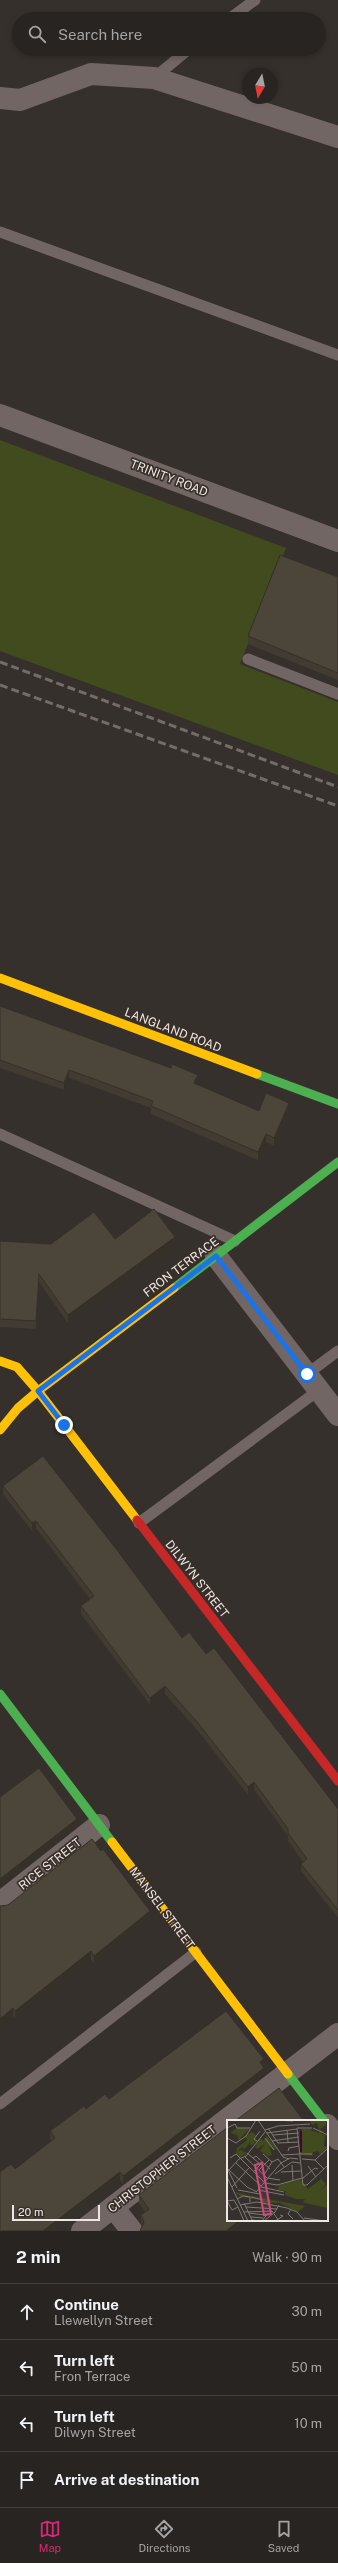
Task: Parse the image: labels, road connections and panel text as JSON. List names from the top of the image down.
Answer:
{
  "streets": {
    "street": [
      "TRINITY ROAD",
      "LANGLAND ROAD",
      "FRON TERRACE",
      "DILWYN STREET",
      "RICE STREET",
      "MANSEL STREET",
      "CHRISTOPHER STREET"
    ]
  },
  "crossings": [
    ["FRON TERRACE", "DILWYN STREET"],
    ["RICE STREET", "MANSEL STREET"],
    ["MANSEL STREET", "CHRISTOPHER STREET"]
  ],
  "scale_bar": "20 m",
  "north": "bottom",
  "page": {
    "search": "Search here",
    "scale": "20 m",
    "heading": ["2 min", "Walk · 90 m"],
    "list": [
      ["Continue", "Llewellyn Street", "30 m"],
      ["Turn left", "Fron Terrace", "50 m"],
      ["Turn left", "Dilwyn Street", "10 m"],
      "Arrive at destination"
    ],
    "nav": ["Map", "Directions", "Saved"]
  }
}
